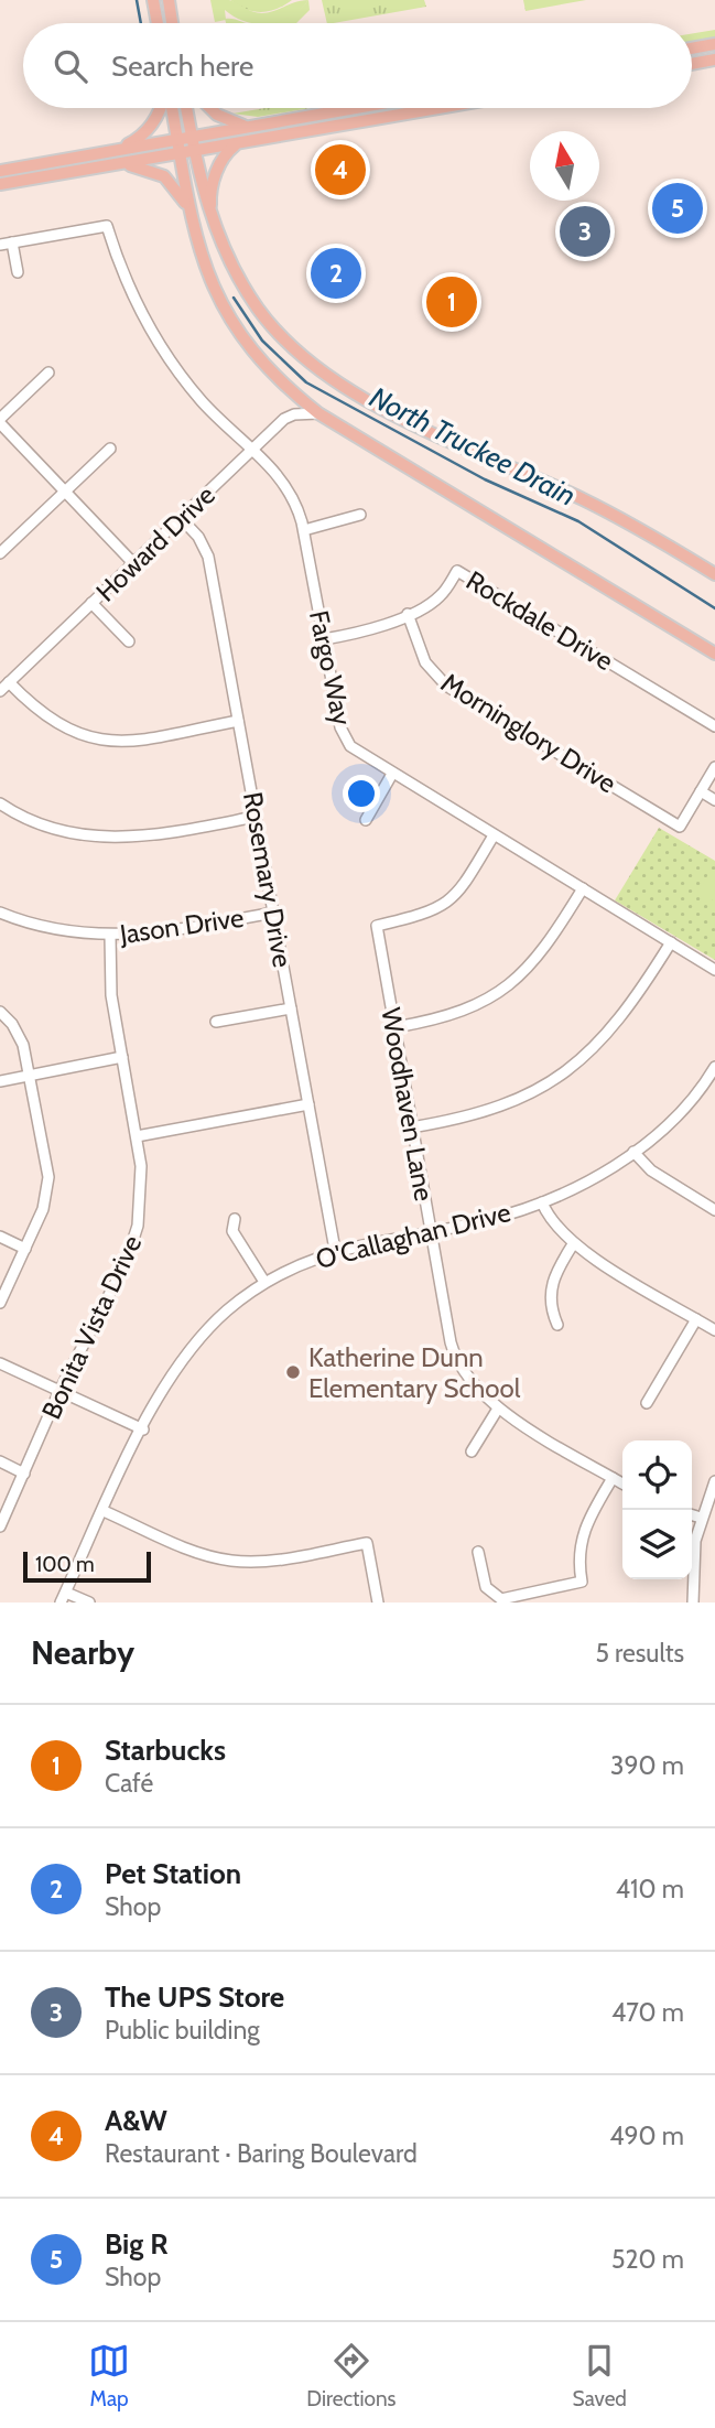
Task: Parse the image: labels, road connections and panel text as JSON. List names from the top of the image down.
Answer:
{
  "streets": {
    "street": [
      "Howard Drive",
      "Rockdale Drive",
      "Fargo Way",
      "Morninglory Drive",
      "Rosemary Drive",
      "Jason Drive",
      "Woodhaven Lane",
      "O'Callaghan Drive",
      "Bonita Vista Drive"
    ]
  },
  "crossings": [
    ["Howard Drive", "Fargo Way"],
    ["Howard Drive", "Rosemary Drive"],
    ["Rockdale Drive", "Fargo Way"],
    ["Rockdale Drive", "Morninglory Drive"],
    ["Fargo Way", "Woodhaven Lane"],
    ["Rosemary Drive", "Jason Drive"],
    ["Rosemary Drive", "O'Callaghan Drive"],
    ["Jason Drive", "Bonita Vista Drive"],
    ["Woodhaven Lane", "O'Callaghan Drive"]
  ],
  "water": ["North Truckee Drain"],
  "places": ["Katherine Dunn Elementary School"],
  "scale_bar": "100 m",
  "north": "top",
  "page": {
    "search": "Search here",
    "pins": [
      "4",
      "5",
      "3",
      "2",
      "1"
    ],
    "scale": "100 m",
    "heading": ["Nearby", "5 results"],
    "list": [
      {
        "mark": "1",
        "name": "Starbucks",
        "note": "Café",
        "value": "390 m"
      },
      {
        "mark": "2",
        "name": "Pet Station",
        "note": "Shop",
        "value": "410 m"
      },
      {
        "mark": "3",
        "name": "The UPS Store",
        "note": "Public building",
        "value": "470 m"
      },
      {
        "mark": "4",
        "name": "A&W",
        "note": "Restaurant · Baring Boulevard",
        "value": "490 m"
      },
      {
        "mark": "5",
        "name": "Big R",
        "note": "Shop",
        "value": "520 m"
      }
    ],
    "nav": ["Map", "Directions", "Saved"]
  }
}
